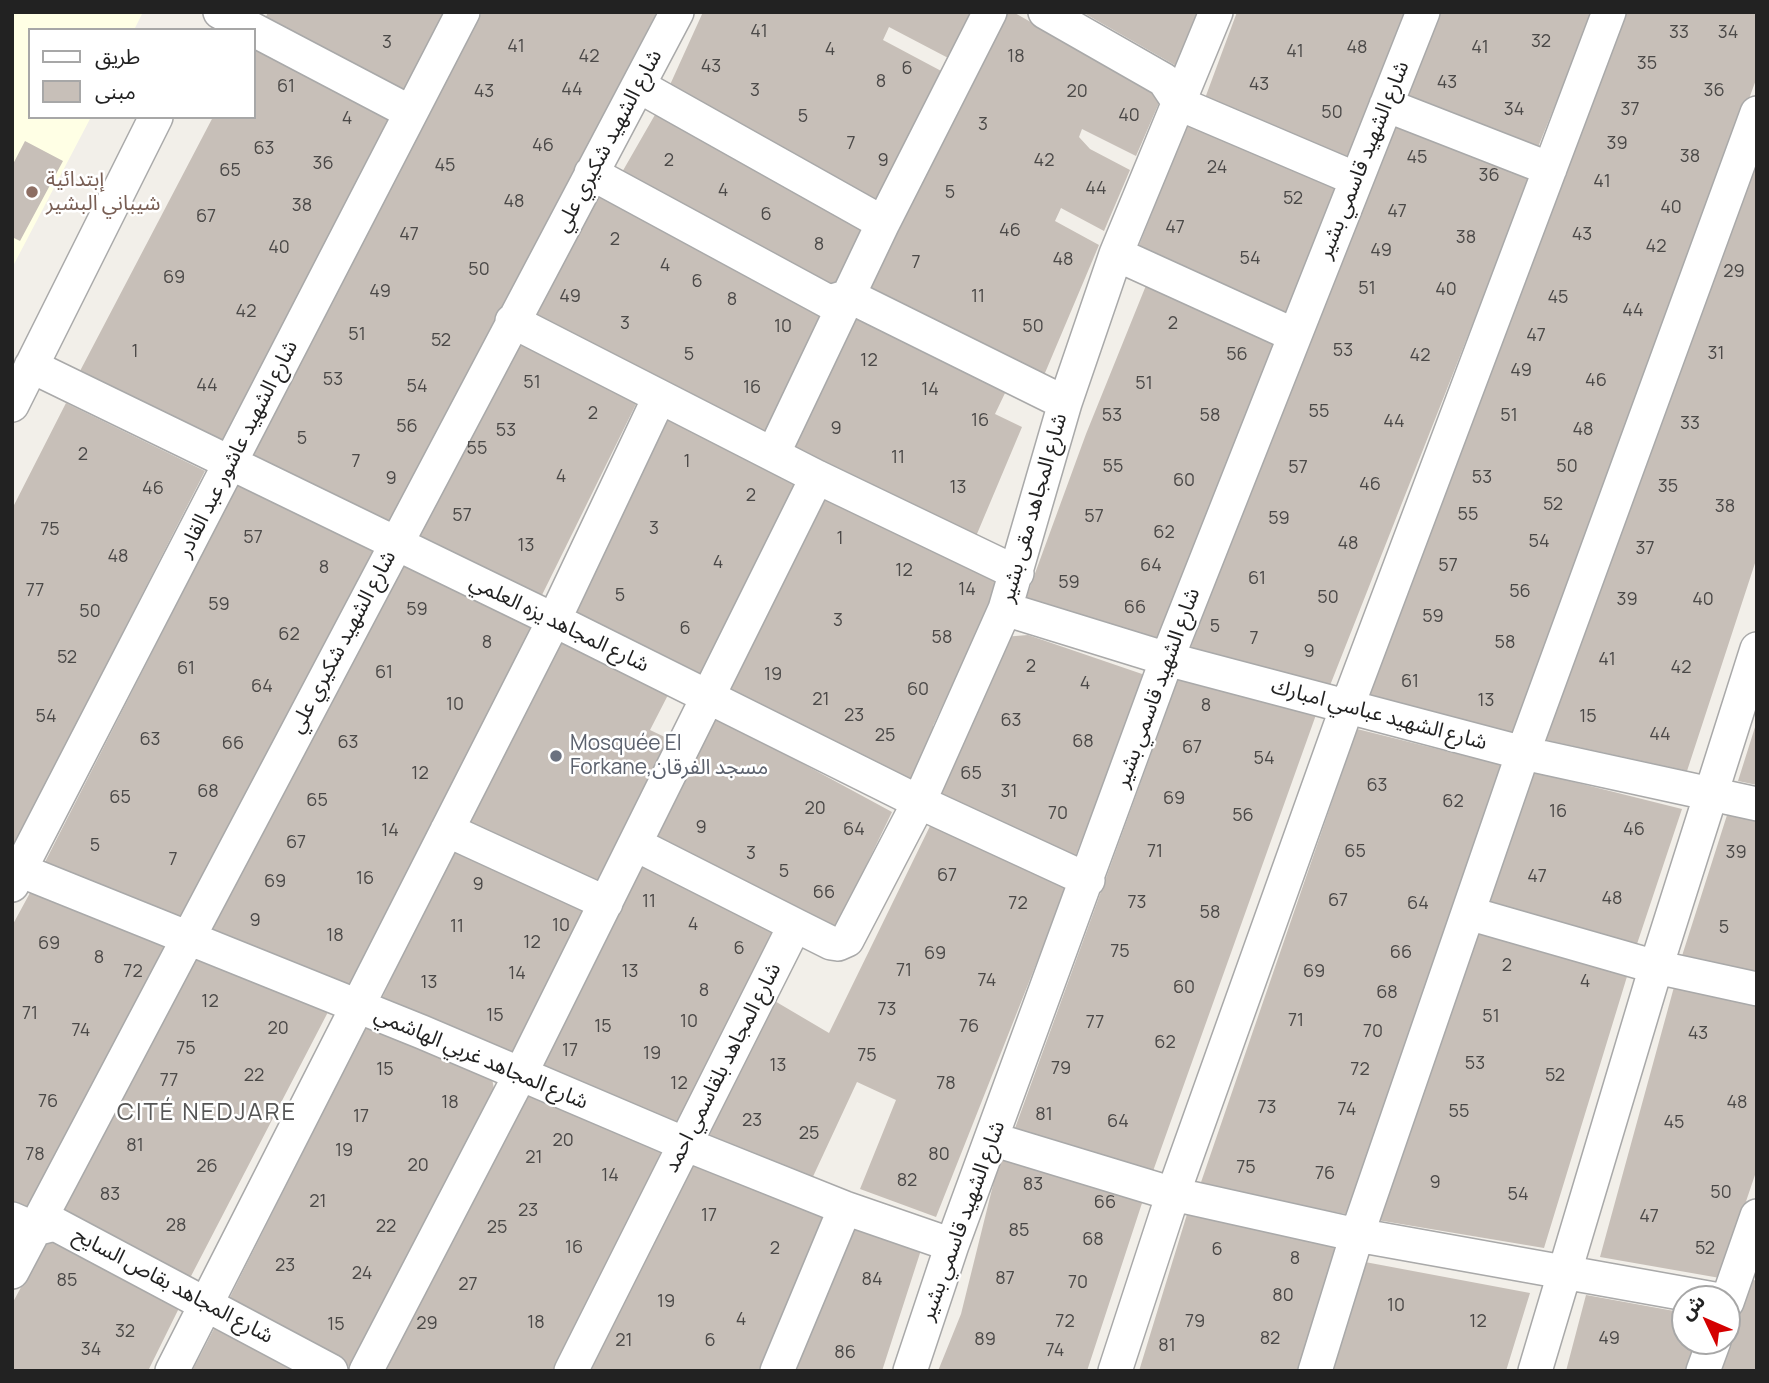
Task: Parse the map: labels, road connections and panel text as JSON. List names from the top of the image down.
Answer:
{
  "streets": {
    "street": [
      "شارع الشهيد شكيري علي",
      "شارع الشهيد قاسمي بشير",
      "شارع الشهيد عاشور عبد القادر",
      "شارع المجاهد مقى بشير",
      "شارع المجاهد يزه العلمي",
      "شارع الشهيد عباسي امبارك",
      "شارع المجاهد غربي الهاشمي",
      "شارع المجاهد بلقاسمي احمد",
      "شارع المجاهد بقاص السايح"
    ]
  },
  "crossings": [
    ["شارع الشهيد شكيري علي", "شارع المجاهد يزه العلمي"],
    ["شارع الشهيد شكيري علي", "شارع المجاهد غربي الهاشمي"],
    ["شارع الشهيد شكيري علي", "شارع المجاهد بقاص السايح"],
    ["شارع الشهيد قاسمي بشير", "شارع المجاهد يزه العلمي"],
    ["شارع الشهيد قاسمي بشير", "شارع الشهيد عباسي امبارك"],
    ["شارع الشهيد قاسمي بشير", "شارع المجاهد غربي الهاشمي"],
    ["شارع الشهيد عاشور عبد القادر", "شارع المجاهد يزه العلمي"],
    ["شارع الشهيد عاشور عبد القادر", "شارع المجاهد غربي الهاشمي"],
    ["شارع المجاهد مقى بشير", "شارع المجاهد يزه العلمي"],
    ["شارع المجاهد مقى بشير", "شارع الشهيد عباسي امبارك"],
    ["شارع المجاهد مقى بشير", "شارع المجاهد بلقاسمي احمد"],
    ["شارع المجاهد غربي الهاشمي", "شارع المجاهد بلقاسمي احمد"]
  ],
  "districts": ["CITÉ NEDJARE"],
  "places": ["إبتدائية شيباني البشير", "Mosquée El Forkane,مسجد الفرقان"],
  "house_numbers": [
    "41",
    "33",
    "34",
    "32",
    "3",
    "41",
    "48",
    "41",
    "4",
    "41",
    "42",
    "18",
    "35",
    "43",
    "6",
    "8",
    "43",
    "43",
    "61",
    "44",
    "3",
    "36",
    "43",
    "20",
    "34",
    "37",
    "50",
    "40",
    "5",
    "4",
    "3",
    "7",
    "39",
    "46",
    "63",
    "38",
    "45",
    "2",
    "9",
    "42",
    "36",
    "45",
    "24",
    "65",
    "36",
    "41",
    "44",
    "4",
    "5",
    "52",
    "48",
    "38",
    "40",
    "47",
    "6",
    "67",
    "47",
    "46",
    "47",
    "43",
    "38",
    "2",
    "8",
    "42",
    "40",
    "49",
    "54",
    "48",
    "7",
    "4",
    "50",
    "29",
    "69",
    "6",
    "51",
    "40",
    "49",
    "49",
    "11",
    "45",
    "8",
    "44",
    "42",
    "3",
    "2",
    "10",
    "50",
    "51",
    "47",
    "52",
    "53",
    "1",
    "31",
    "5",
    "56",
    "42",
    "12",
    "49",
    "53",
    "46",
    "51",
    "51",
    "44",
    "54",
    "16",
    "14",
    "55",
    "2",
    "53",
    "58",
    "51",
    "16",
    "44",
    "33",
    "56",
    "9",
    "48",
    "53",
    "5",
    "55",
    "2",
    "11",
    "7",
    "1",
    "55",
    "50",
    "57",
    "4",
    "53",
    "9",
    "60",
    "46",
    "35",
    "13",
    "46",
    "2",
    "52",
    "38",
    "55",
    "57",
    "57",
    "59",
    "3",
    "75",
    "62",
    "57",
    "1",
    "54",
    "48",
    "13",
    "37",
    "48",
    "4",
    "64",
    "57",
    "8",
    "12",
    "61",
    "59",
    "14",
    "77",
    "56",
    "5",
    "50",
    "39",
    "40",
    "59",
    "66",
    "59",
    "50",
    "59",
    "3",
    "5",
    "6",
    "62",
    "58",
    "7",
    "8",
    "58",
    "9",
    "52",
    "41",
    "2",
    "42",
    "61",
    "61",
    "19",
    "61",
    "4",
    "64",
    "60",
    "21",
    "13",
    "10",
    "8",
    "23",
    "54",
    "15",
    "63",
    "44",
    "25",
    "63",
    "68",
    "63",
    "66",
    "67",
    "54",
    "12",
    "65",
    "63",
    "68",
    "31",
    "65",
    "69",
    "65",
    "62",
    "20",
    "16",
    "70",
    "56",
    "9",
    "64",
    "46",
    "14",
    "67",
    "5",
    "71",
    "65",
    "39",
    "3",
    "7",
    "5",
    "67",
    "47",
    "16",
    "69",
    "9",
    "66",
    "48",
    "67",
    "11",
    "73",
    "72",
    "64",
    "58",
    "9",
    "4",
    "10",
    "11",
    "5",
    "18",
    "12",
    "69",
    "6",
    "75",
    "66",
    "69",
    "8",
    "2",
    "71",
    "72",
    "13",
    "69",
    "14",
    "74",
    "4",
    "13",
    "60",
    "8",
    "68",
    "12",
    "73",
    "71",
    "15",
    "51",
    "71",
    "10",
    "77",
    "15",
    "76",
    "20",
    "74",
    "70",
    "43",
    "62",
    "75",
    "17",
    "19",
    "75",
    "53",
    "13",
    "79",
    "15",
    "72",
    "22",
    "52",
    "77",
    "12",
    "78",
    "76",
    "18",
    "48",
    "73",
    "74",
    "55",
    "81",
    "17",
    "23",
    "64",
    "45",
    "25",
    "20",
    "81",
    "19",
    "78",
    "80",
    "21",
    "20",
    "26",
    "75",
    "76",
    "14",
    "82",
    "9",
    "83",
    "50",
    "83",
    "54",
    "21",
    "66",
    "23",
    "17",
    "47",
    "28",
    "22",
    "25",
    "85",
    "68",
    "16",
    "2",
    "52",
    "6",
    "8",
    "23",
    "24",
    "87",
    "84",
    "85",
    "70",
    "27",
    "80",
    "19",
    "10",
    "4",
    "72",
    "79",
    "12",
    "18",
    "29",
    "15",
    "32",
    "82",
    "49",
    "89",
    "21",
    "6",
    "81",
    "34",
    "74",
    "86"
  ],
  "legend": ["طريق", "مبنى"],
  "north": "top left"
}
